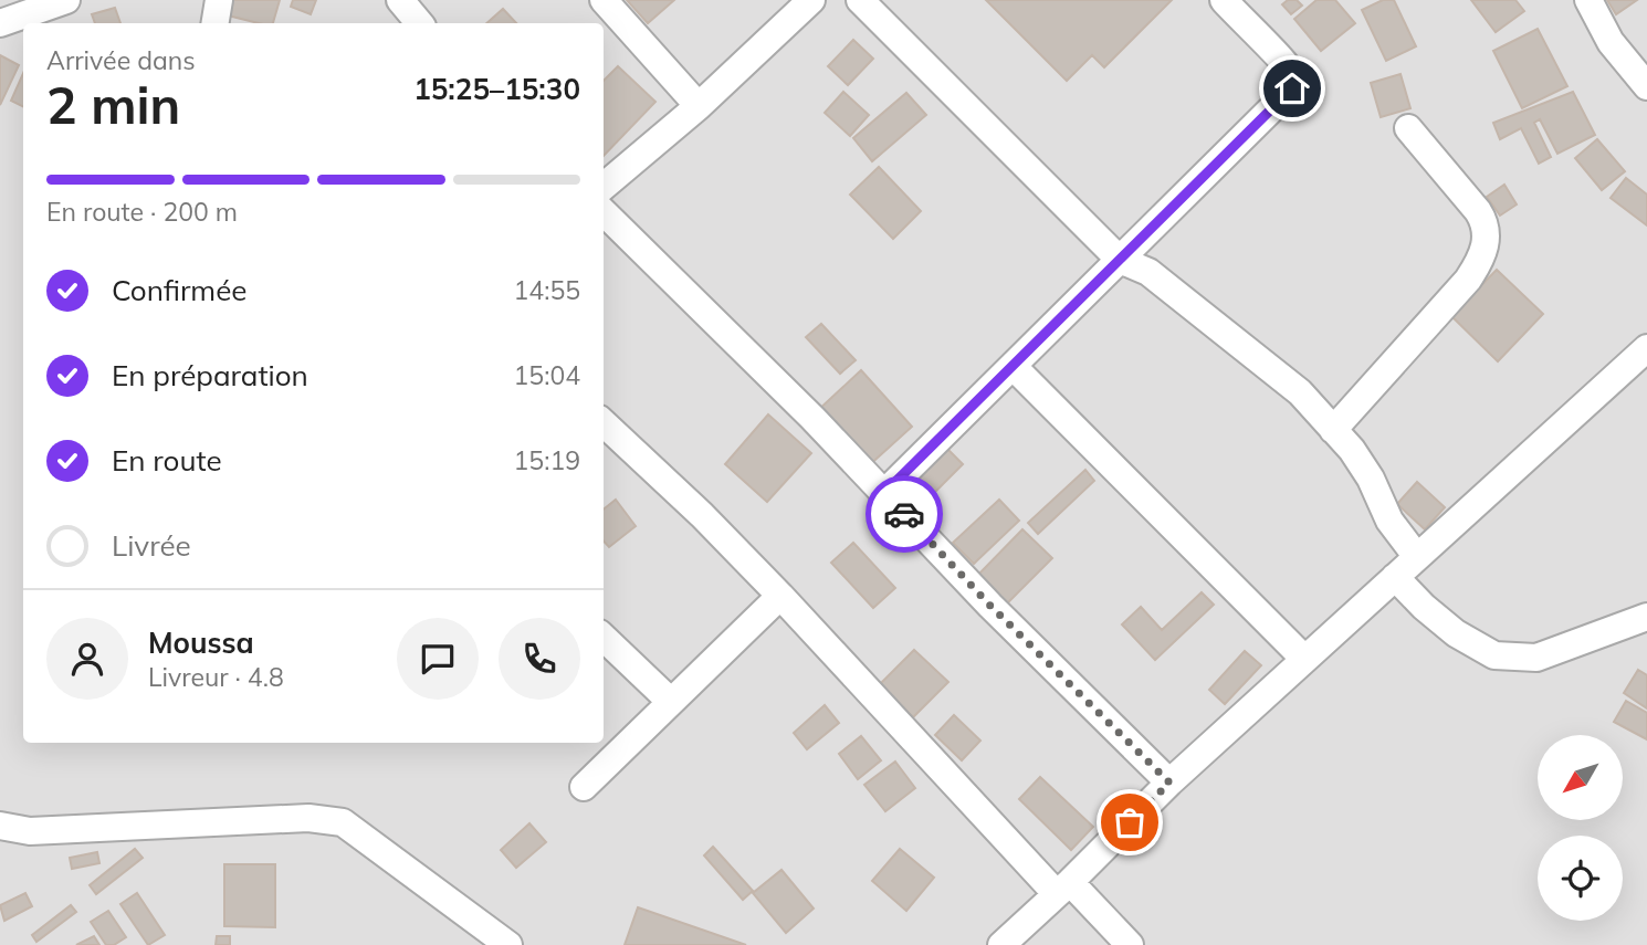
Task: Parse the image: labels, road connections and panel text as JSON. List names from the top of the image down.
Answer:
{
  "north": "bottom left",
  "page": {
    "heading": ["2 min", "Arrivée dans", "15:25–15:30"],
    "panel": ["Moussa", "Livreur · 4.8"],
    "bar": "En route · 200 m",
    "list": [
      ["Confirmée", "14:55"],
      ["En préparation", "15:04"],
      ["En route", "15:19"],
      "Livrée"
    ]
  }
}
